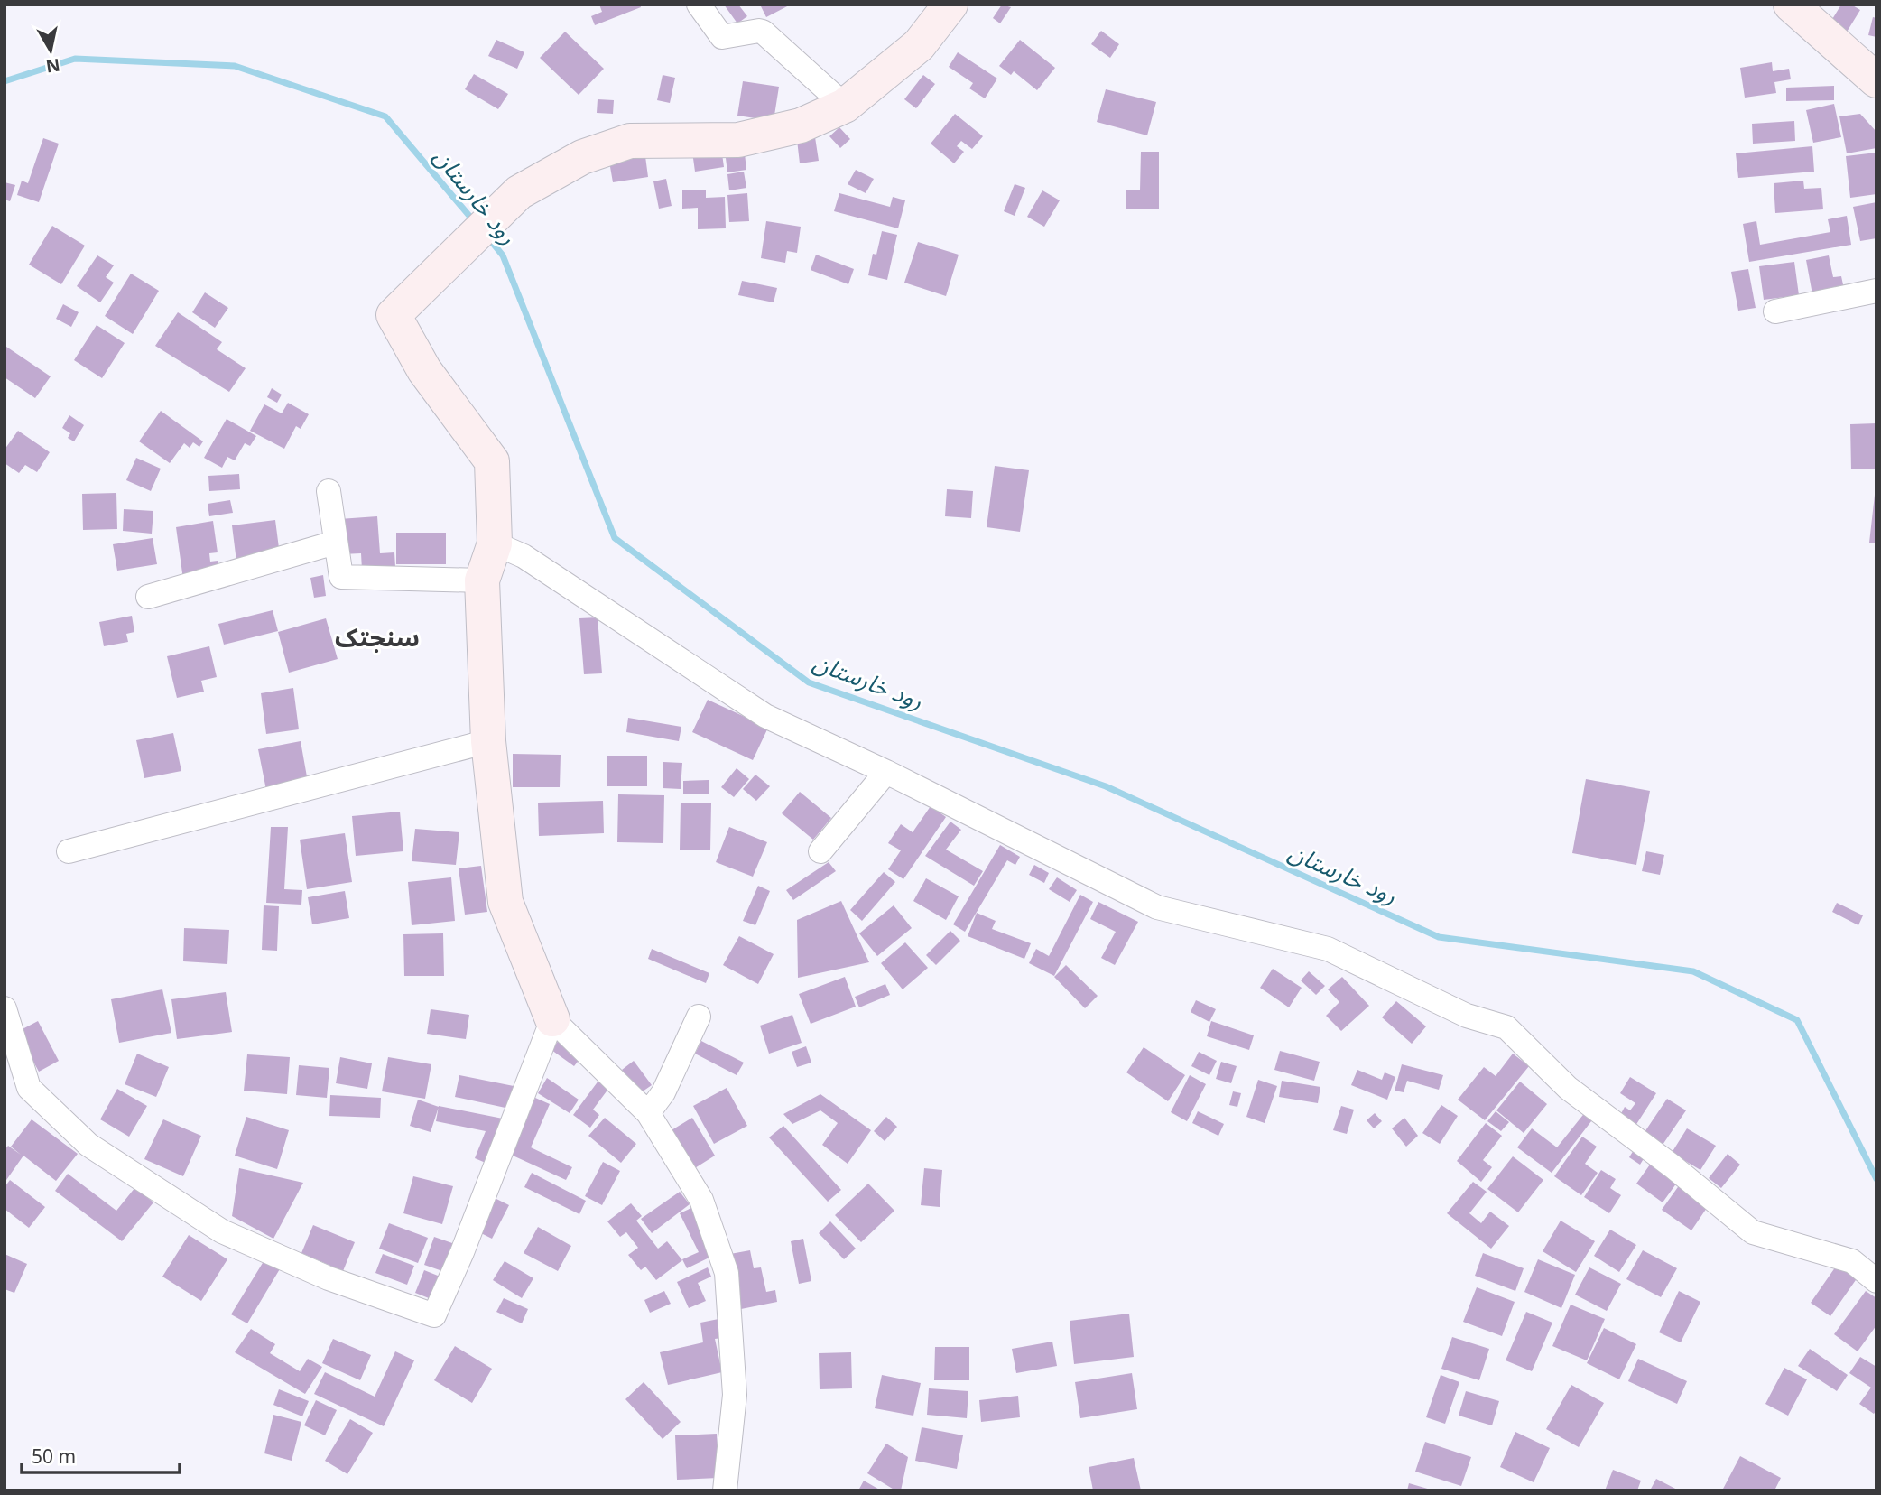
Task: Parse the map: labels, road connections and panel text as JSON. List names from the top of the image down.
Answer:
{
  "districts": ["سنجتک"],
  "water": ["رود خارستان"],
  "scale_bar": "50 m",
  "north": "bottom"
}
